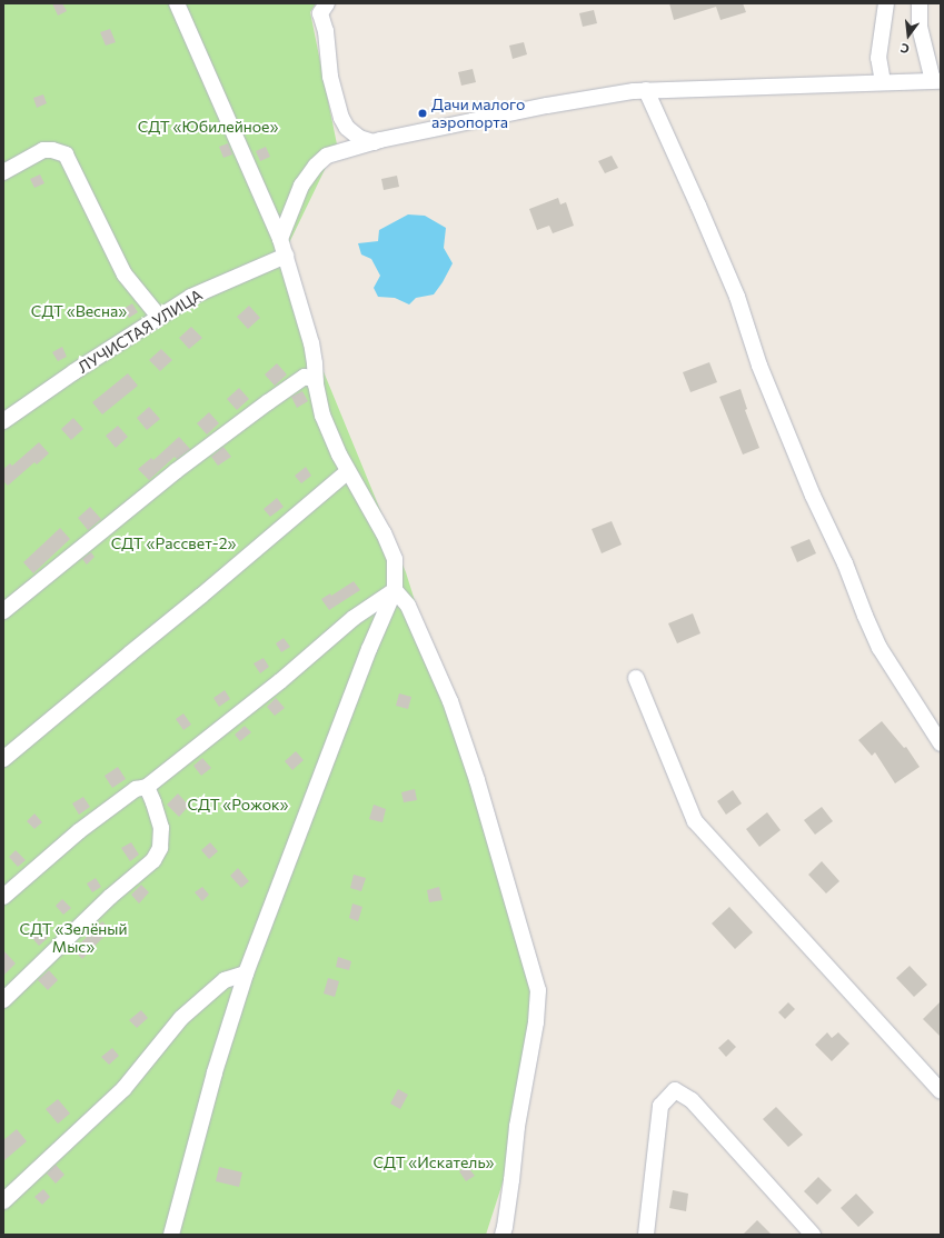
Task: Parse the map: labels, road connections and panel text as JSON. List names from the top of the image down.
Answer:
{
  "streets": {
    "street": ["ЛУЧИСТАЯ УЛИЦА"]
  },
  "parks": [
    "СДТ «Юбилейное»",
    "СДТ «Весна»",
    "СДТ «Рассвет-2»",
    "СДТ «Рожок»",
    "СДТ «Зелёный Мыс»",
    "СДТ «Искатель»"
  ],
  "places": ["Дачи малого аэропорта"],
  "north": "bottom"
}
